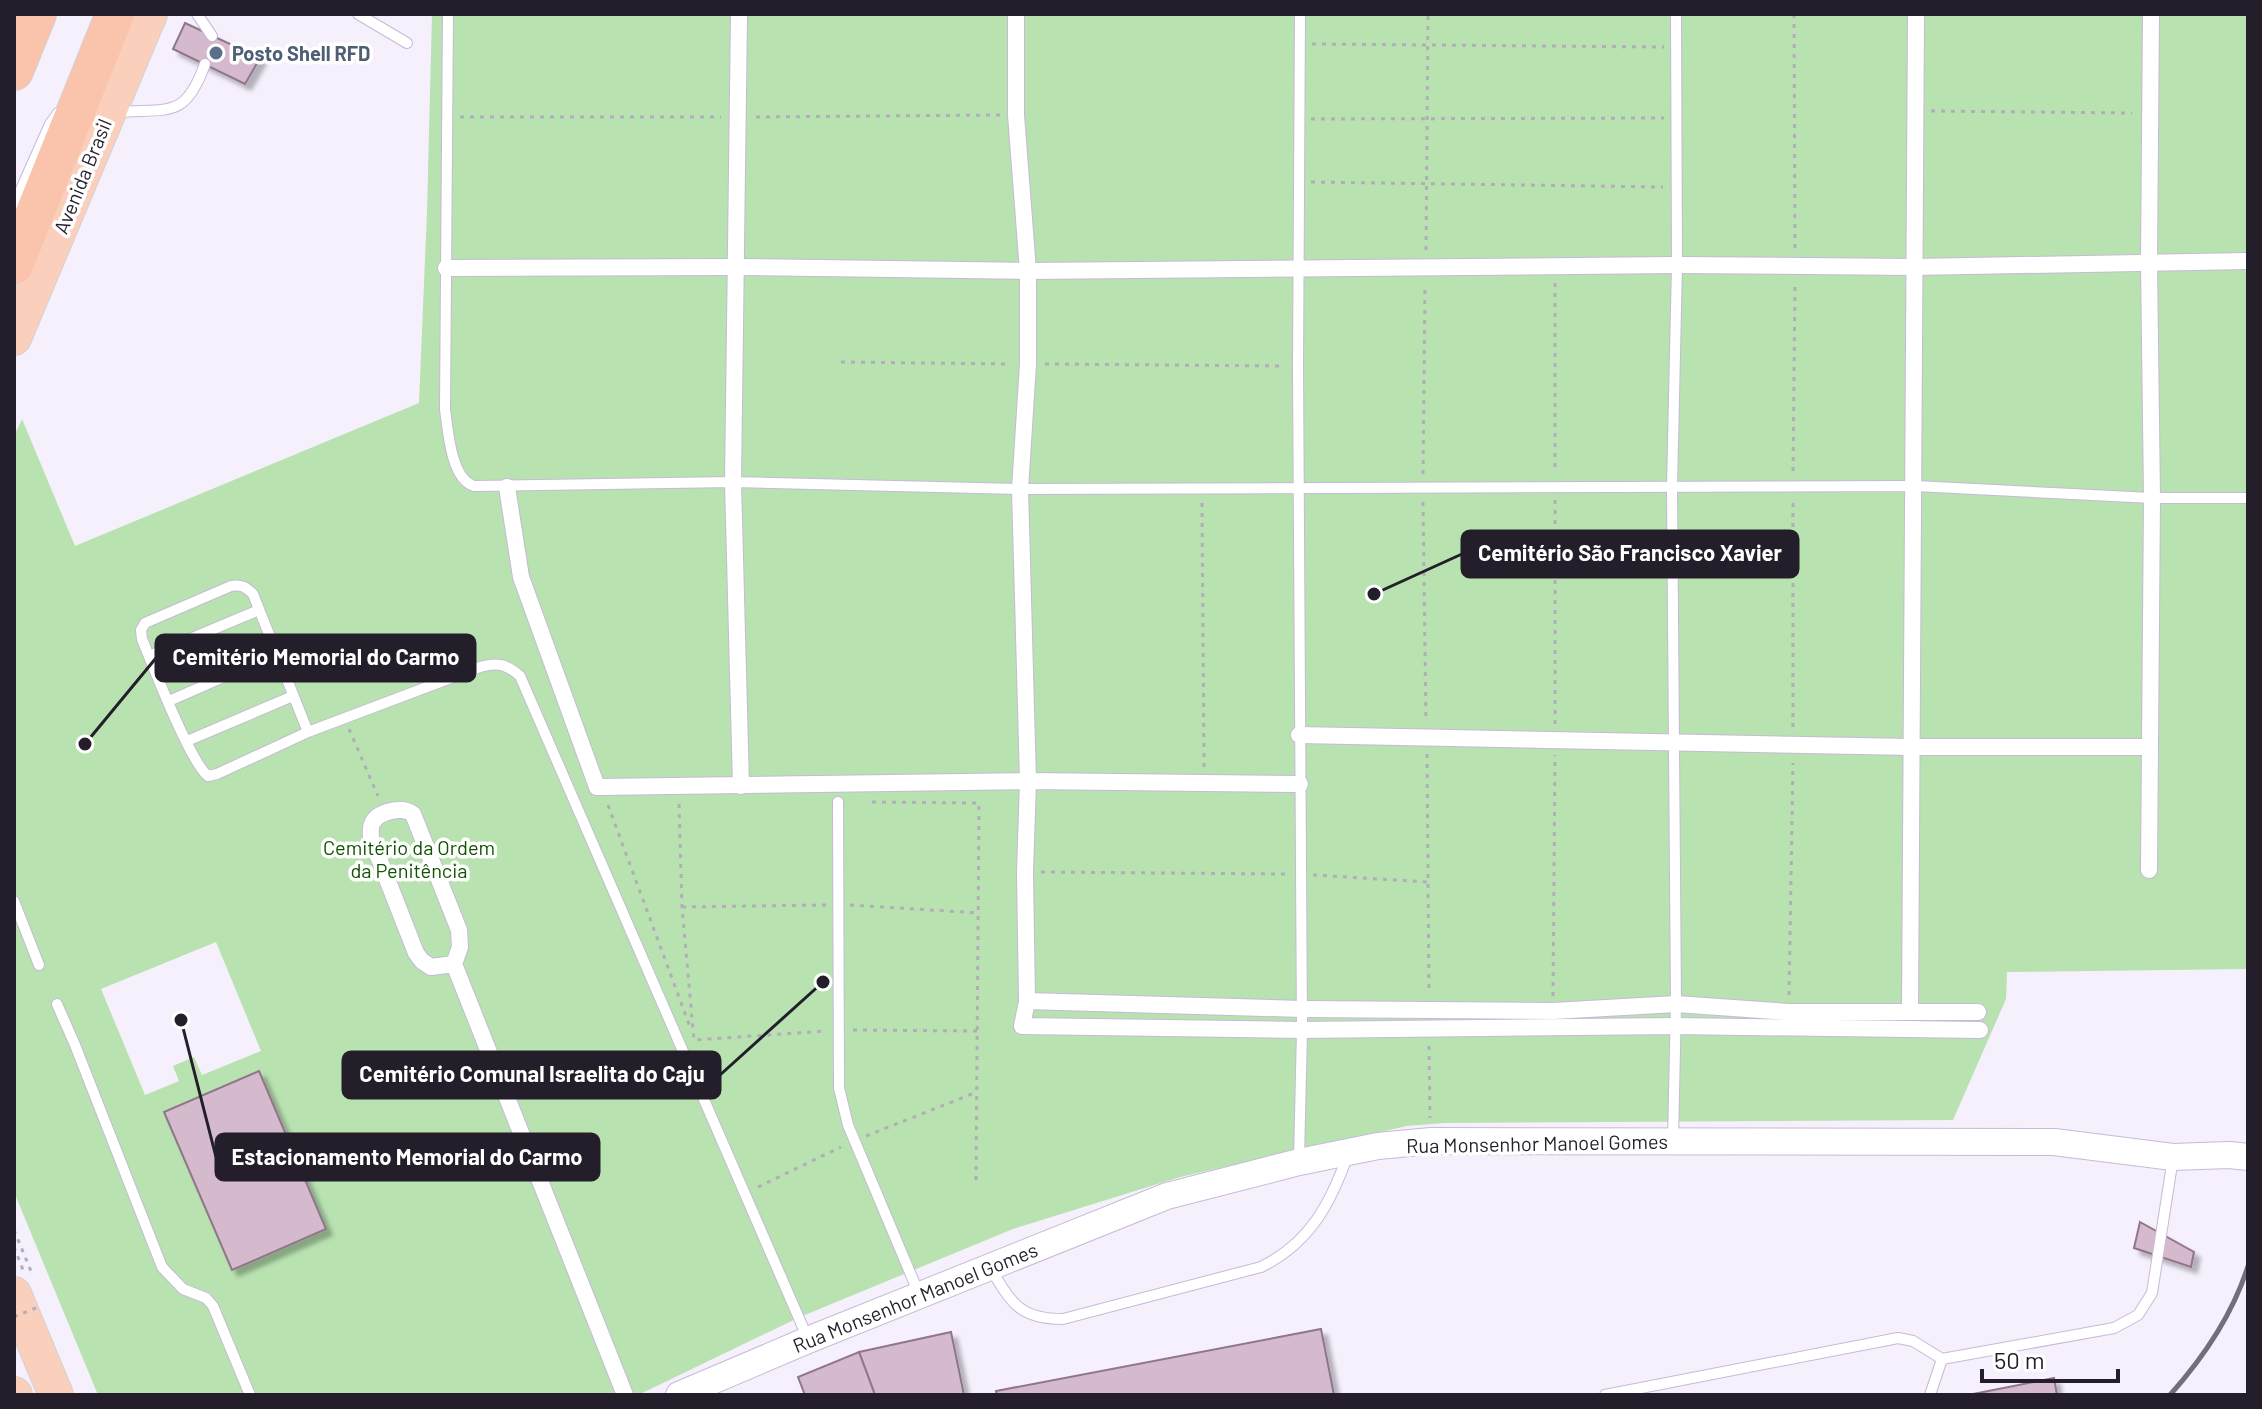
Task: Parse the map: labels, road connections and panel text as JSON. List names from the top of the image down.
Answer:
{
  "streets": {
    "highway": ["Avenida Brasil"],
    "street": ["Rua Monsenhor Manoel Gomes"]
  },
  "parks": ["Cemitério da Ordem da Penitência"],
  "places": [
    "Posto Shell RFD",
    "Cemitério São Francisco Xavier",
    "Cemitério Memorial do Carmo",
    "Cemitério Comunal Israelita do Caju",
    "Estacionamento Memorial do Carmo"
  ],
  "scale_bar": "50 m"
}
